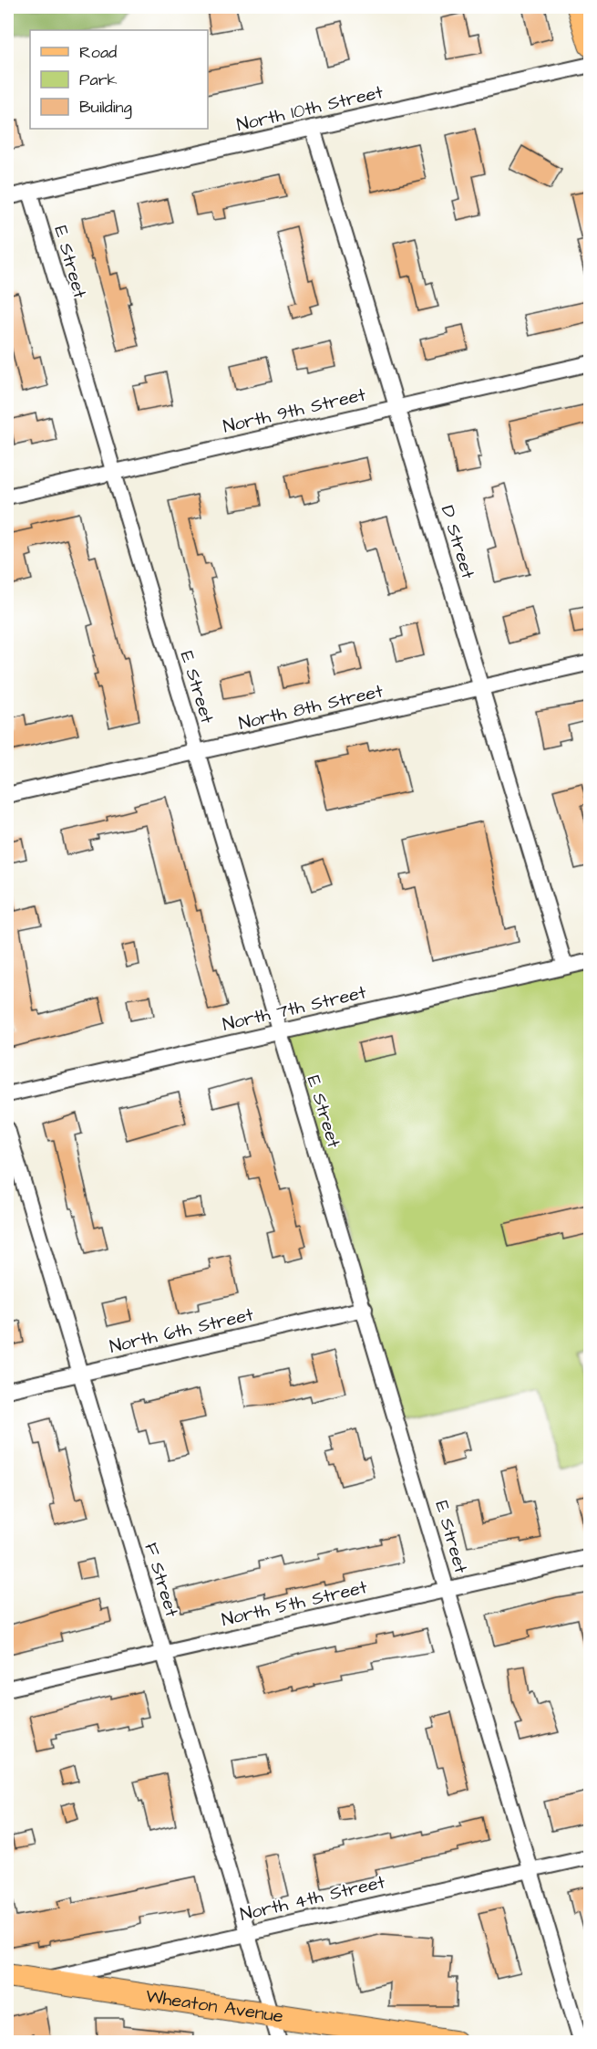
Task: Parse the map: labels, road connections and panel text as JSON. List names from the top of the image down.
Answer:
{
  "streets": {
    "main road": ["Wheaton Avenue"],
    "street": [
      "North 10th Street",
      "E Street",
      "North 9th Street",
      "D Street",
      "North 8th Street",
      "North 7th Street",
      "North 6th Street",
      "F Street",
      "North 5th Street",
      "North 4th Street"
    ]
  },
  "crossings": [
    ["North 10th Street", "E Street"],
    ["North 10th Street", "D Street"],
    ["E Street", "North 9th Street"],
    ["E Street", "North 8th Street"],
    ["E Street", "North 7th Street"],
    ["E Street", "North 6th Street"],
    ["E Street", "North 5th Street"],
    ["E Street", "North 4th Street"],
    ["North 9th Street", "D Street"],
    ["D Street", "North 8th Street"],
    ["D Street", "North 7th Street"],
    ["North 6th Street", "F Street"],
    ["F Street", "North 5th Street"],
    ["F Street", "North 4th Street"],
    ["F Street", "Wheaton Avenue"],
    ["North 4th Street", "Wheaton Avenue"]
  ],
  "legend": ["Road", "Park", "Building"]
}
